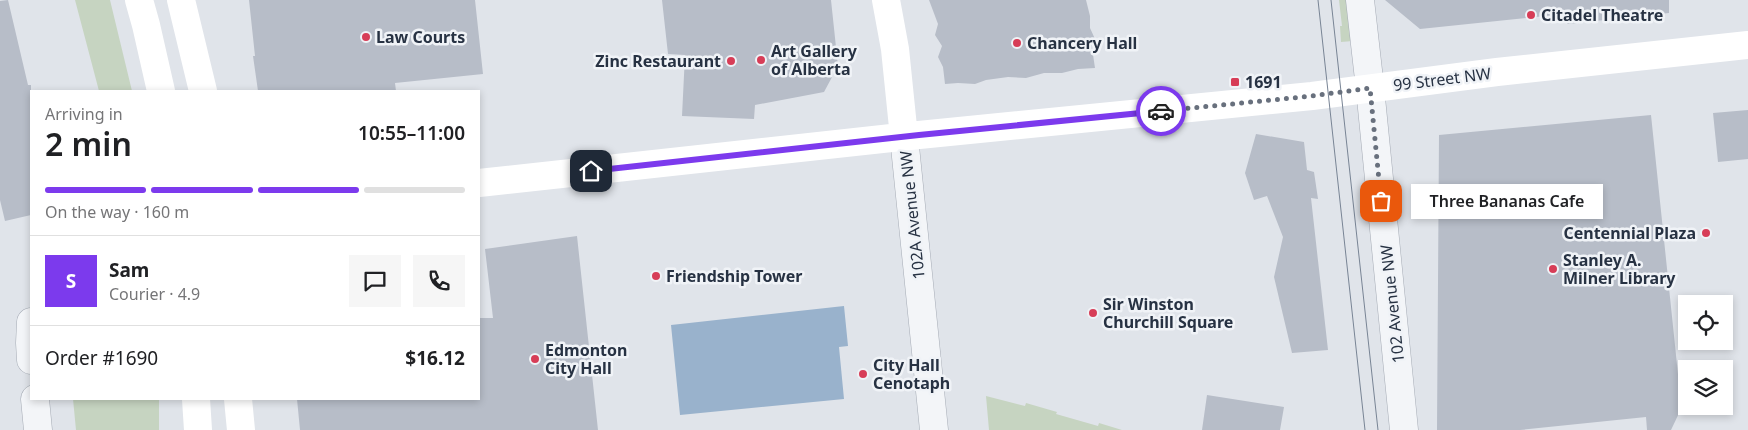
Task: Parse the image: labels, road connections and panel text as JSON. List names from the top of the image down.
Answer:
{
  "streets": {
    "street": ["99 Street NW", "102A Avenue NW", "102 Avenue NW"]
  },
  "crossings": [
    ["99 Street NW", "102A Avenue NW"],
    ["99 Street NW", "102 Avenue NW"]
  ],
  "places": {
    "other": [
      "Citadel Theatre",
      "Law Courts",
      "Chancery Hall",
      "Art Gallery of Alberta",
      "Zinc Restaurant",
      "Three Bananas Cafe",
      "Centennial Plaza",
      "Stanley A. Milner Library",
      "Friendship Tower",
      "Sir Winston Churchill Square",
      "Edmonton City Hall",
      "City Hall Cenotaph"
    ],
    "transit": ["1691"]
  },
  "page": {
    "heading": ["2 min", "Arriving in", "10:55–11:00"],
    "panel": [
      "Sam",
      "Courier · 4.9",
      "Order #1690",
      "$16.12"
    ],
    "bar": "On the way · 160 m",
    "bubble": "Three Bananas Cafe",
    "round": "S"
  }
}
